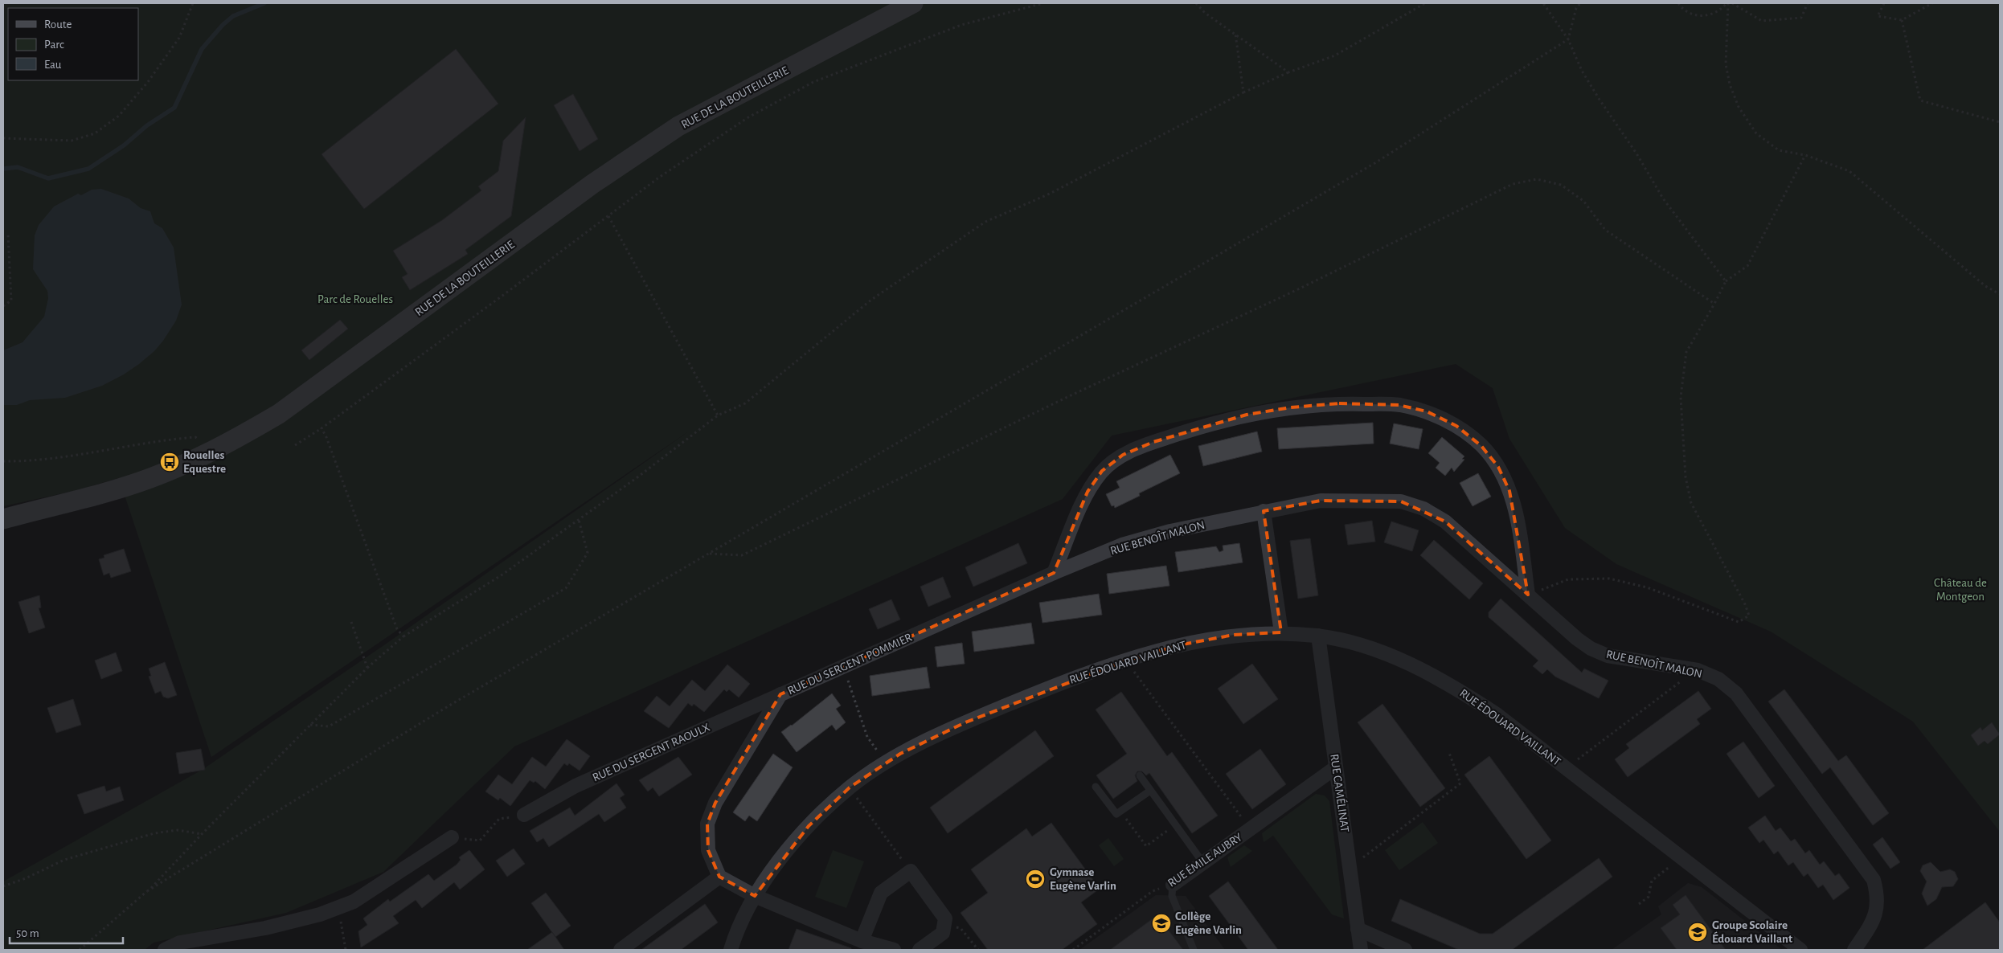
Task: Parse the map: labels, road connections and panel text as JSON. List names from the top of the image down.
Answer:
{
  "streets": {
    "street": [
      "RUE DE LA BOUTEILLERIE",
      "RUE BENOÎT MALON",
      "RUE ÉDOUARD VAILLANT",
      "RUE DU SERGENT POMMIER",
      "RUE DU SERGENT RAOULX",
      "RUE CAMÉLINAT",
      "RUE ÉMILE AUBRY"
    ]
  },
  "crossings": [
    ["RUE BENOÎT MALON", "RUE DU SERGENT POMMIER"],
    ["RUE ÉDOUARD VAILLANT", "RUE CAMÉLINAT"],
    ["RUE DU SERGENT POMMIER", "RUE DU SERGENT RAOULX"],
    ["RUE CAMÉLINAT", "RUE ÉMILE AUBRY"]
  ],
  "parks": ["Parc de Rouelles", "Château de Montgeon"],
  "places": {
    "bus stop": ["Rouelles Equestre"],
    "sports": ["Gymnase Eugène Varlin"],
    "school or university": ["Collège Eugène Varlin", "Groupe Scolaire Édouard Vaillant"]
  },
  "legend": ["Route", "Parc", "Eau"],
  "scale_bar": "50 m"
}
